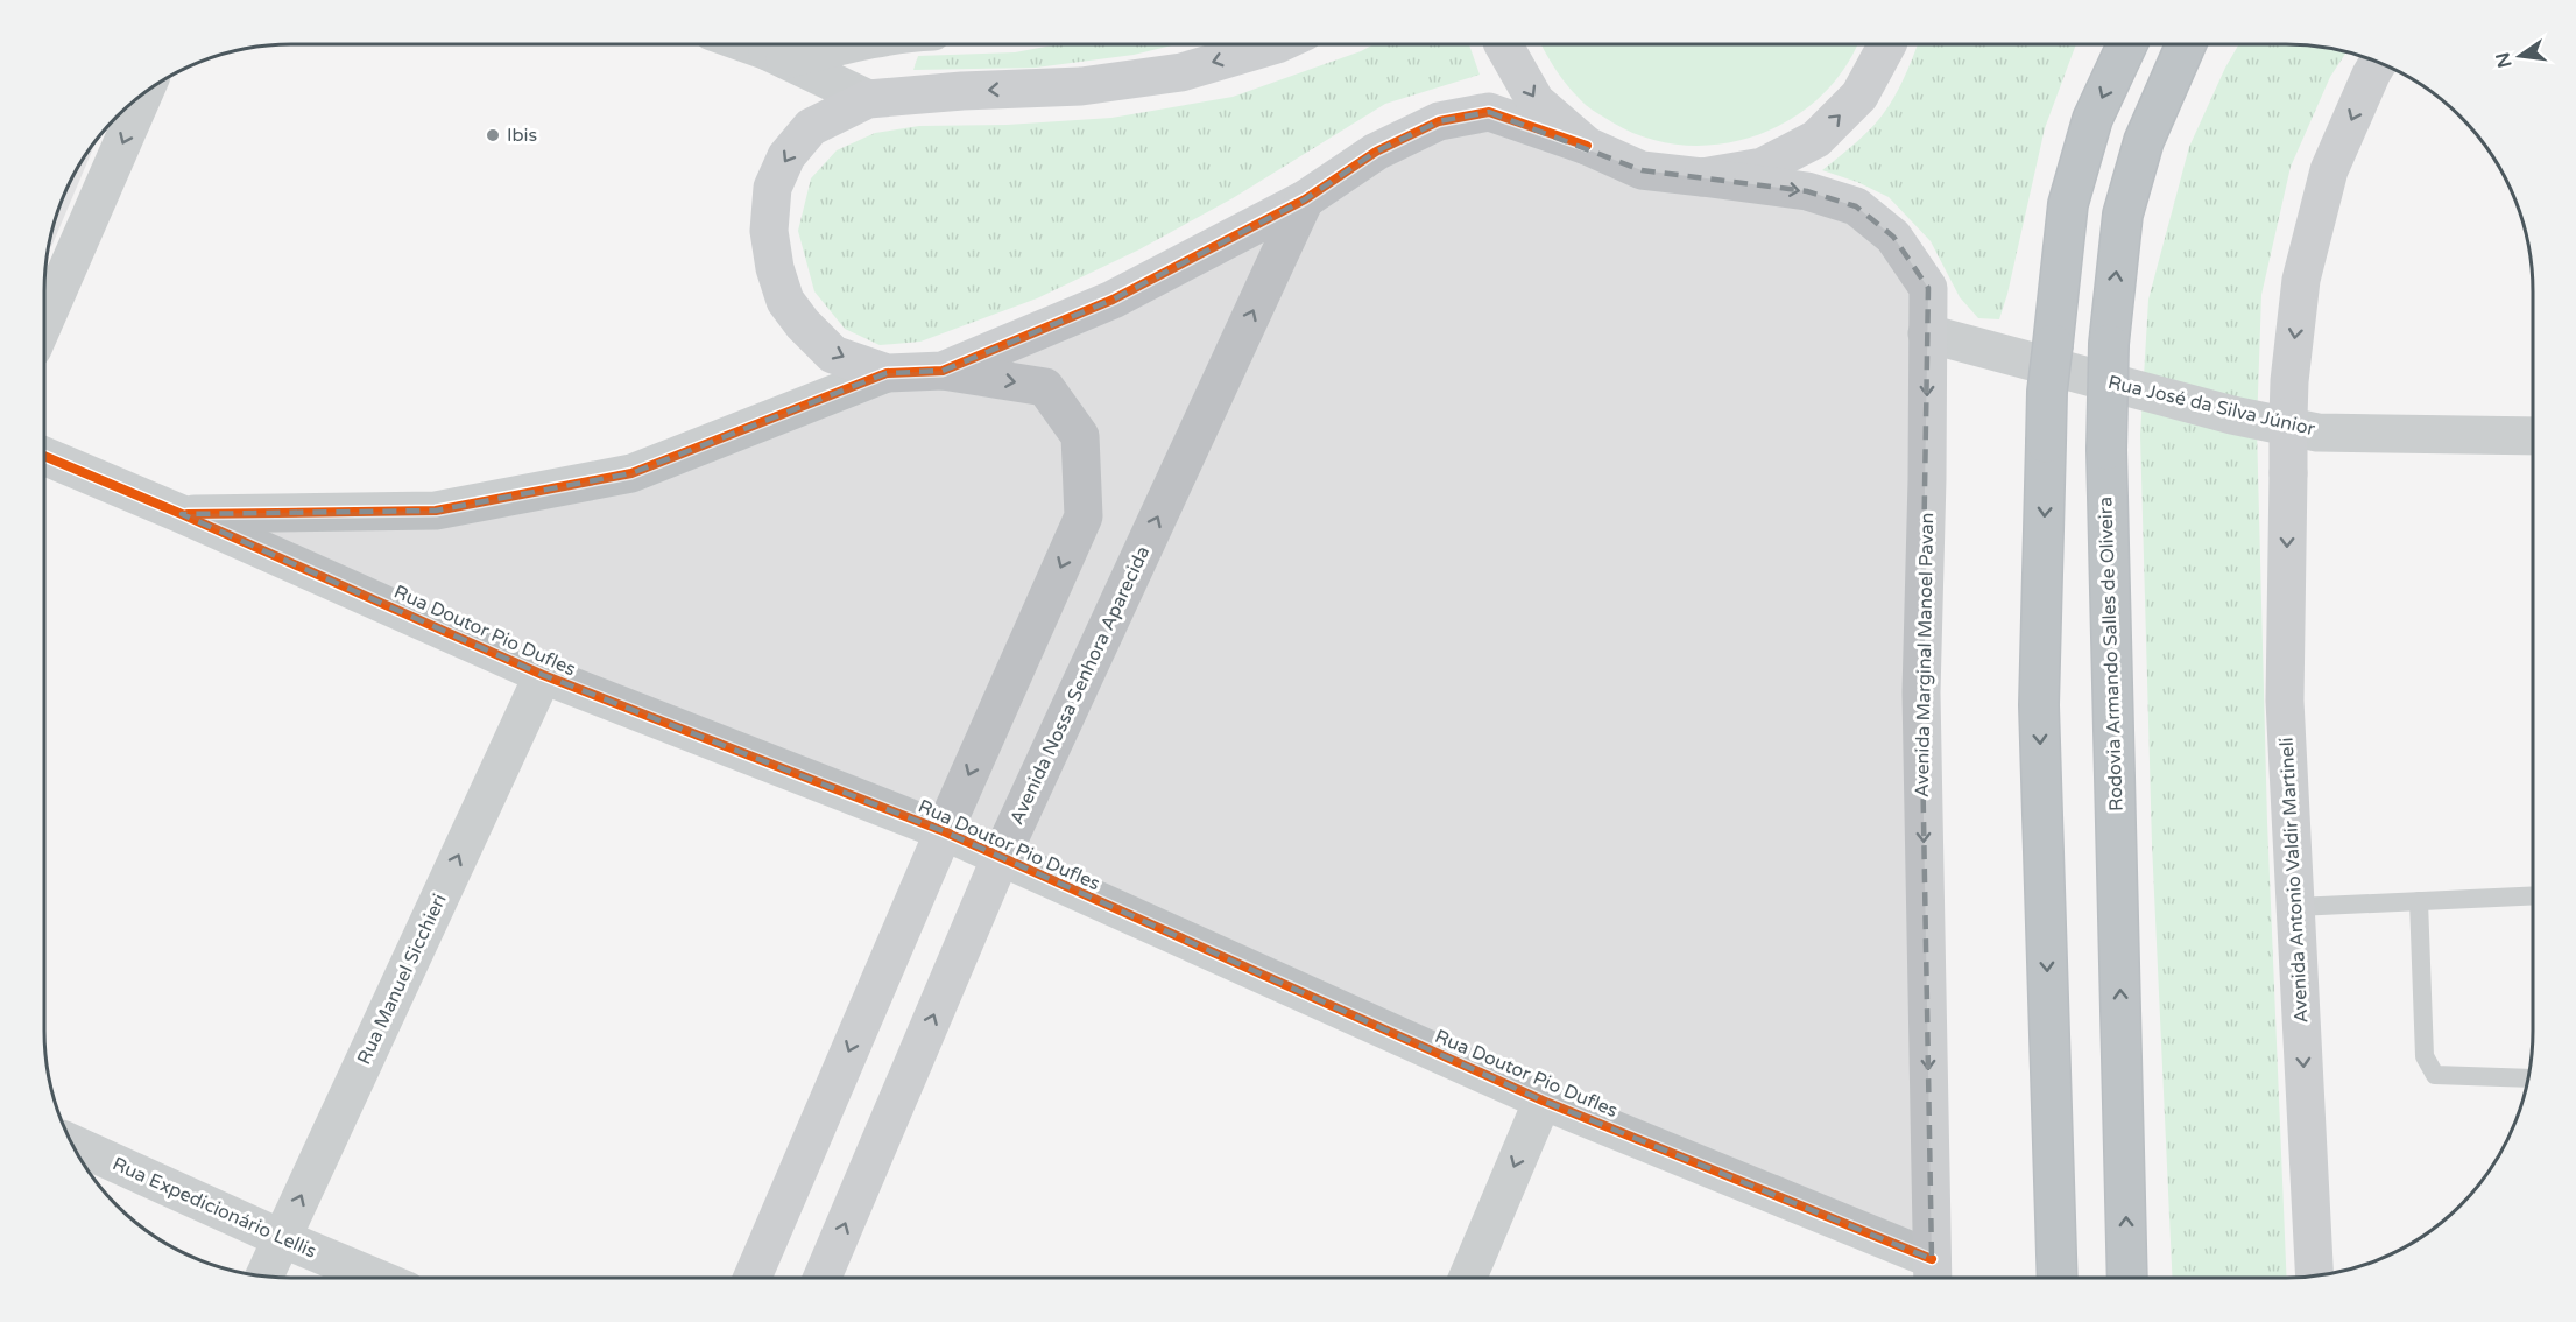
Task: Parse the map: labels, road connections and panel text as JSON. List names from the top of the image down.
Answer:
{
  "streets": {
    "highway": ["Rodovia Armando Salles de Oliveira"],
    "street": [
      "Rua José da Silva Júnior",
      "Rua Doutor Pio Dufles",
      "Avenida Marginal Manoel Pavan",
      "Avenida Nossa Senhora Aparecida",
      "Avenida Antonio Valdir Martineli",
      "Rua Manuel Sicchieri",
      "Rua Expedicionário Lellis"
    ]
  },
  "crossings": [
    ["Rua José da Silva Júnior", "Avenida Marginal Manoel Pavan"],
    ["Rua Doutor Pio Dufles", "Avenida Marginal Manoel Pavan"],
    ["Rua Doutor Pio Dufles", "Avenida Nossa Senhora Aparecida"],
    ["Rua Doutor Pio Dufles", "Rua Manuel Sicchieri"],
    ["Rua Manuel Sicchieri", "Rua Expedicionário Lellis"]
  ],
  "one_way": ["Avenida Marginal Manoel Pavan", "Avenida Antonio Valdir Martineli", "Rua Manuel Sicchieri"],
  "places": ["Ibis"],
  "north": "left"
}
